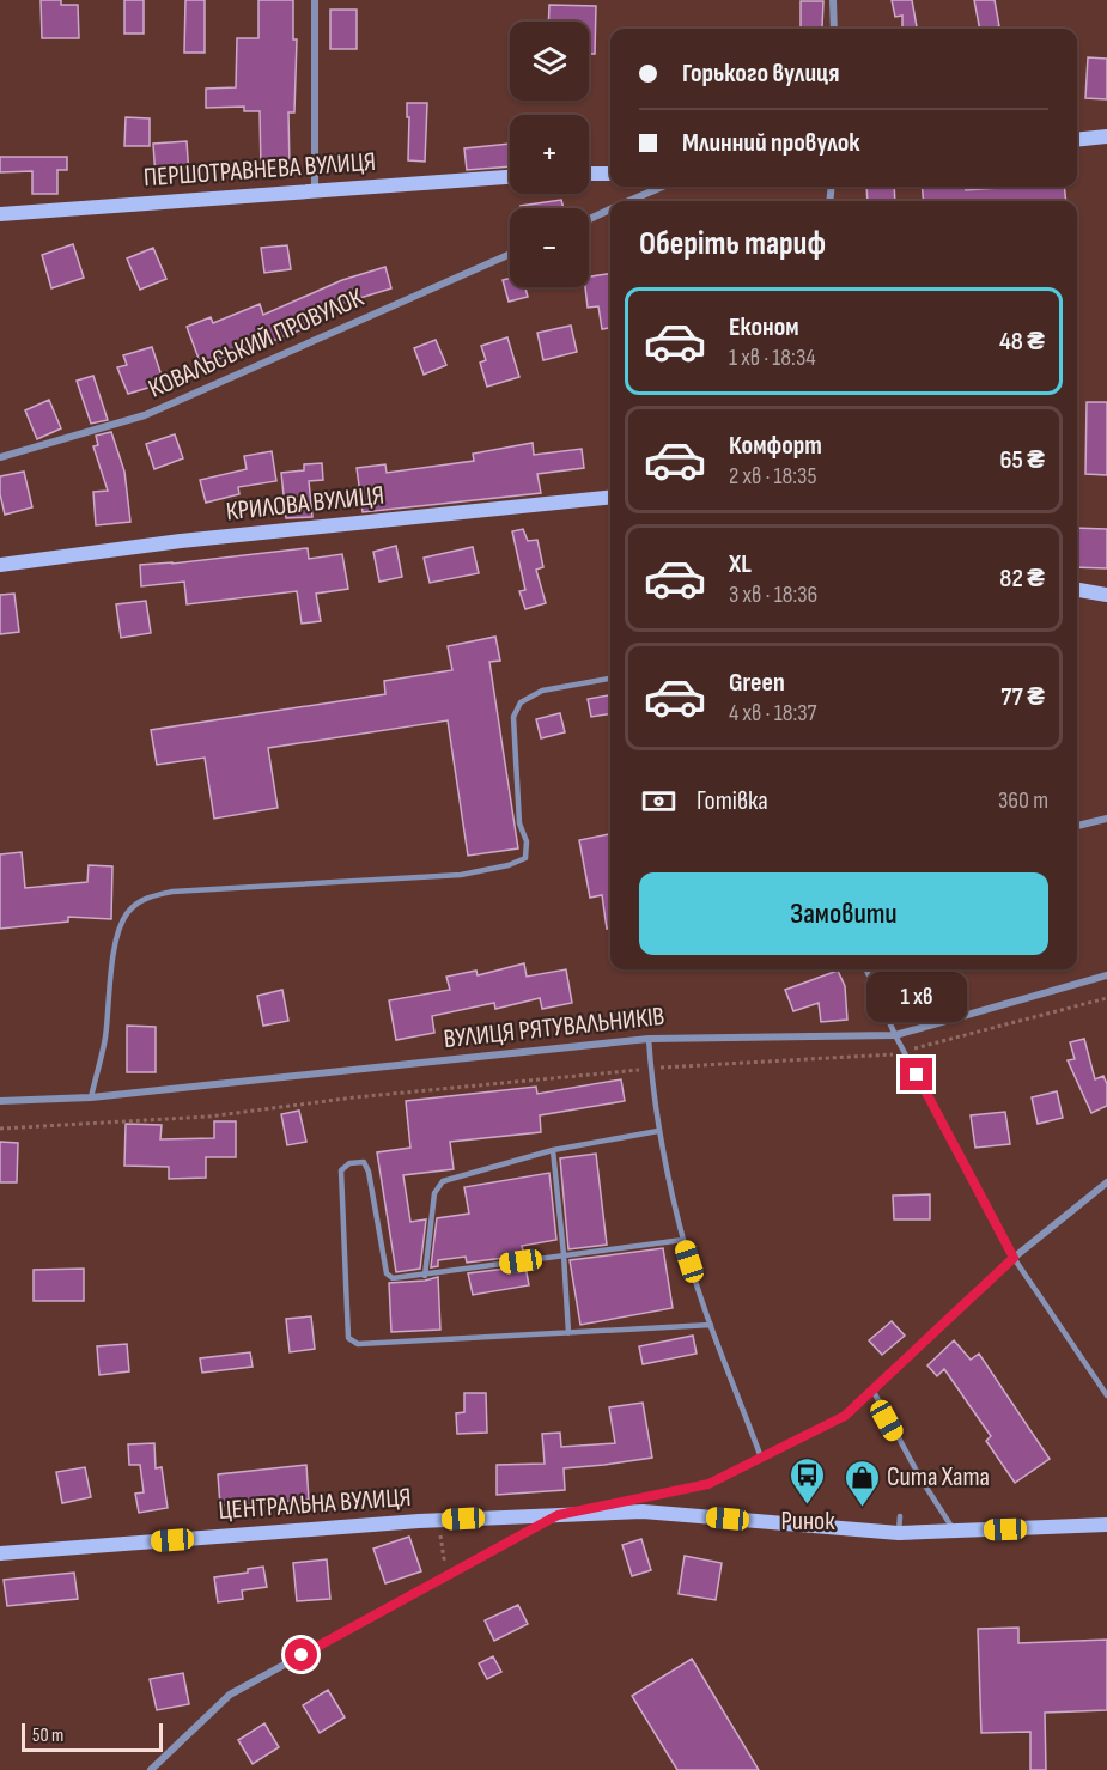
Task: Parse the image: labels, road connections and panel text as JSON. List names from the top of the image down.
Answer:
{
  "streets": {
    "street": [
      "ПЕРШОТРАВНЕВА ВУЛИЦЯ",
      "КОВАЛЬСЬКИЙ ПРОВУЛОК",
      "КРИЛОВА ВУЛИЦЯ",
      "ВУЛИЦЯ РЯТУВАЛЬНИКІВ",
      "ЦЕНТРАЛЬНА ВУЛИЦЯ"
    ]
  },
  "places": {
    "bus stop": ["Ринок"],
    "shop": ["Сита Хата"]
  },
  "scale_bar": "50 m",
  "page": {
    "map_buttons": ["+", "−"],
    "banner": ["Горького вулиця", "Млинний провулок"],
    "heading": "Оберіть тариф",
    "list": [
      {
        "name": "Економ",
        "note": "1 хв · 18:34",
        "value": "48 ₴"
      },
      {
        "name": "Комфорт",
        "note": "2 хв · 18:35",
        "value": "65 ₴"
      },
      {
        "name": "XL",
        "note": "3 хв · 18:36",
        "value": "82 ₴"
      },
      {
        "name": "Green",
        "note": "4 хв · 18:37",
        "value": "77 ₴"
      }
    ],
    "pay": ["Готівка", "360 m"],
    "buttons": "Замовити",
    "bubble": "1 хв",
    "scale": "50 m"
  }
}
